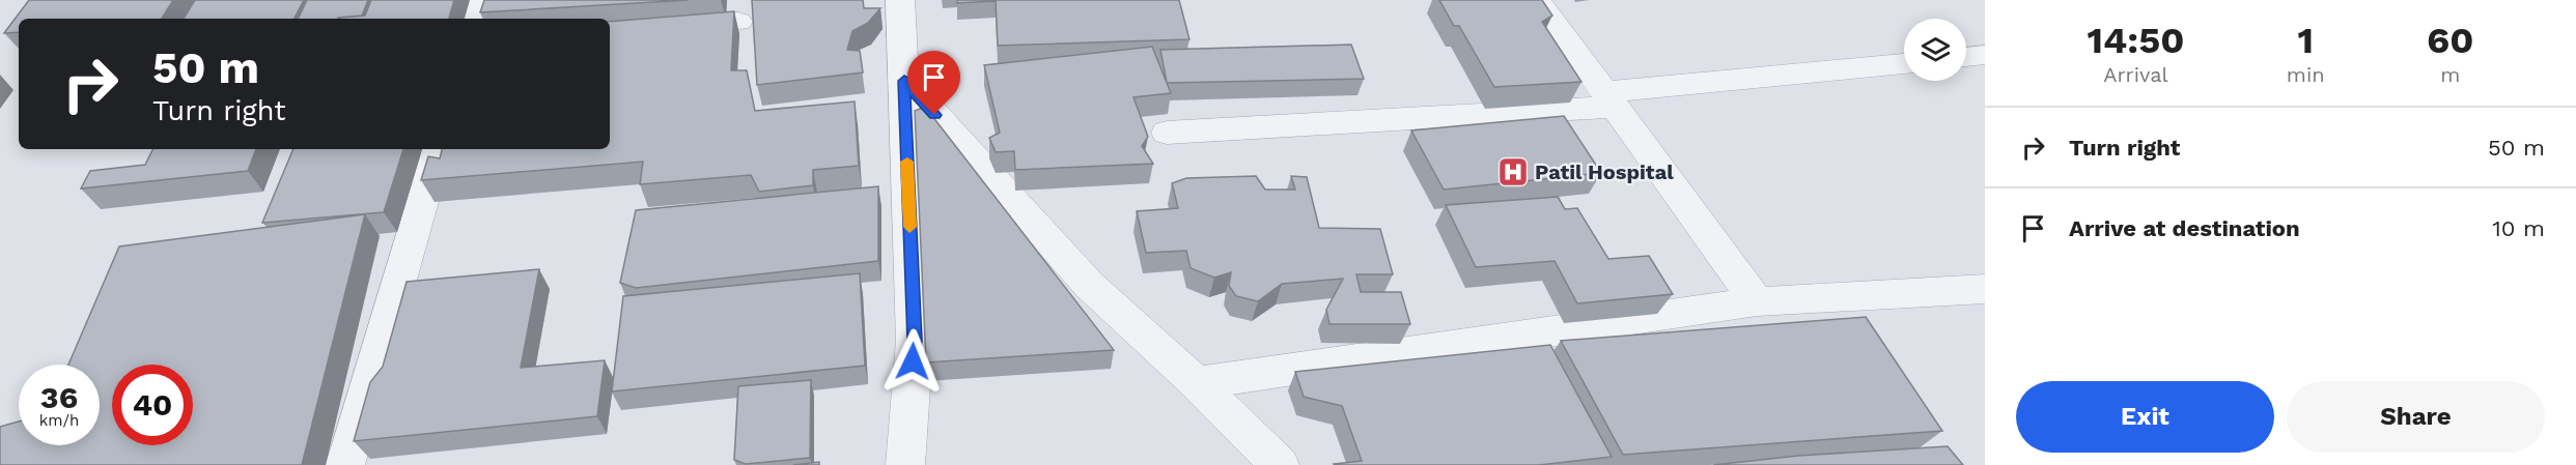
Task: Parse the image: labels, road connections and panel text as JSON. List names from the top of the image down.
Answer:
{
  "places": {
    "hospital": ["Patil Hospital"]
  },
  "page": {
    "eta": [
      "14:50",
      "Arrival",
      "1",
      "min",
      "60",
      "m"
    ],
    "turn": ["50 m", "Turn right"],
    "list": [
      {
        "name": "Turn right",
        "value": "50 m"
      },
      {
        "name": "Arrive at destination",
        "value": "10 m"
      }
    ],
    "speed": "36 km/h",
    "limit": "40",
    "buttons": ["Exit", "Share"]
  }
}
